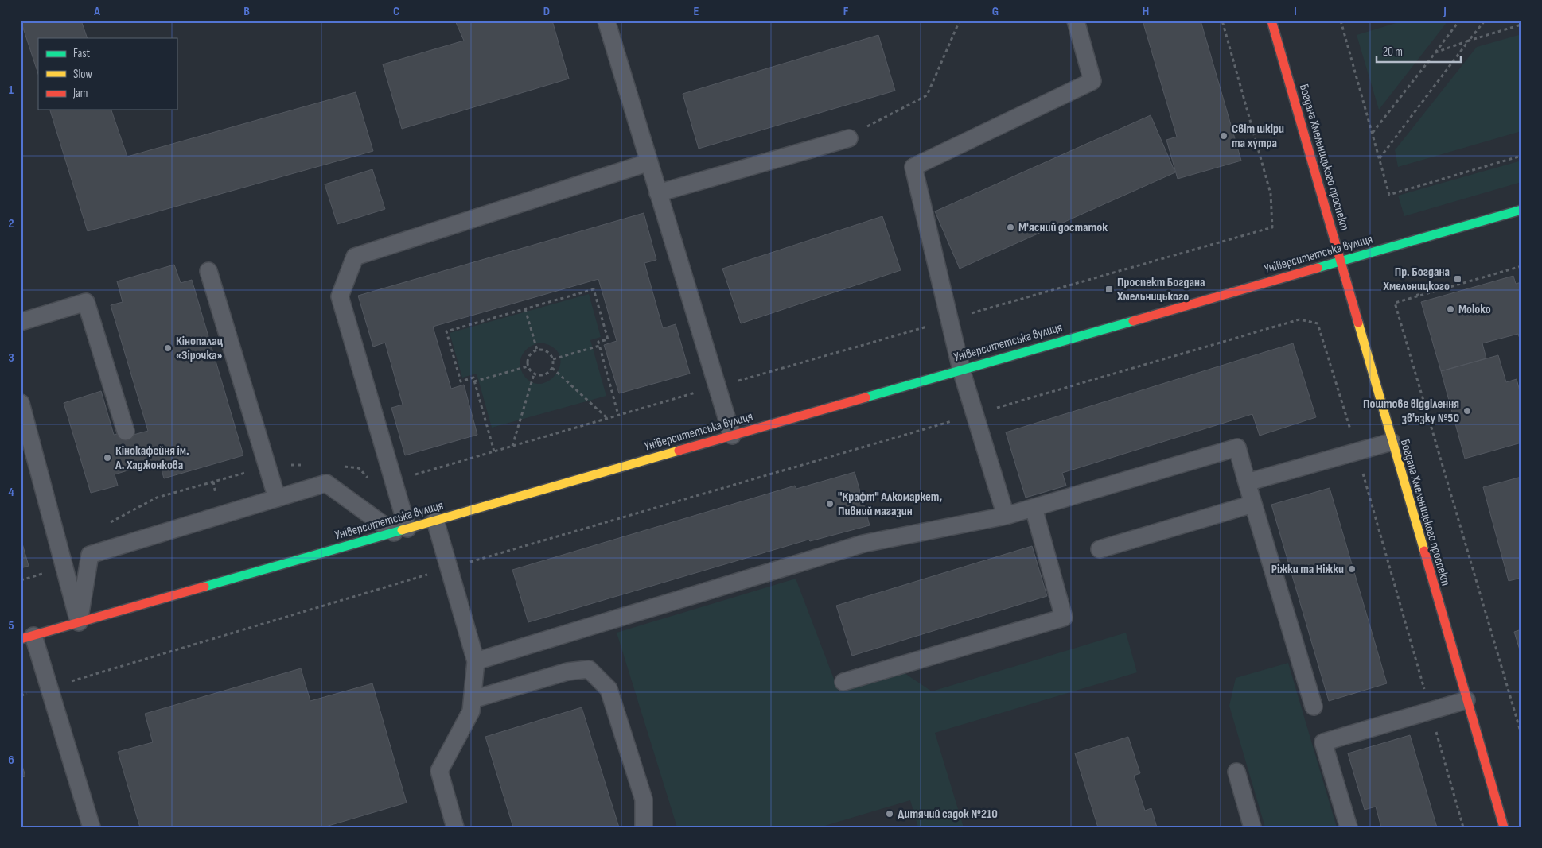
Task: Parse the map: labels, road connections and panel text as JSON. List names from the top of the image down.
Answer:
{
  "streets": {
    "main road": ["Богдана Хмельницького проспект", "Університетська вулиця"]
  },
  "crossings": [
    ["Богдана Хмельницького проспект", "Університетська вулиця"]
  ],
  "places": {
    "other": [
      "Світ шкіри та хутра",
      "М'ясний достаток",
      "Moloko",
      "Кінопалац «Зірочка»",
      "Поштове відділення зв'язку №50",
      "Кінокафейня ім. А. Хаджонкова",
      "\"Крафт\" Алкомаркет, Пивний магазин",
      "Ріжки та Ніжки",
      "Дитячий садок №210"
    ],
    "transit": ["Пр. Богдана Хмельницкого", "Проспект Богдана Хмельницького"]
  },
  "legend": ["Fast", "Slow", "Jam"],
  "scale_bar": "20 m",
  "grid": {
    "columns": [
      "A",
      "B",
      "C",
      "D",
      "E",
      "F",
      "G",
      "H",
      "I",
      "J"
    ],
    "rows": [
      "1",
      "2",
      "3",
      "4",
      "5",
      "6"
    ]
  }
}
